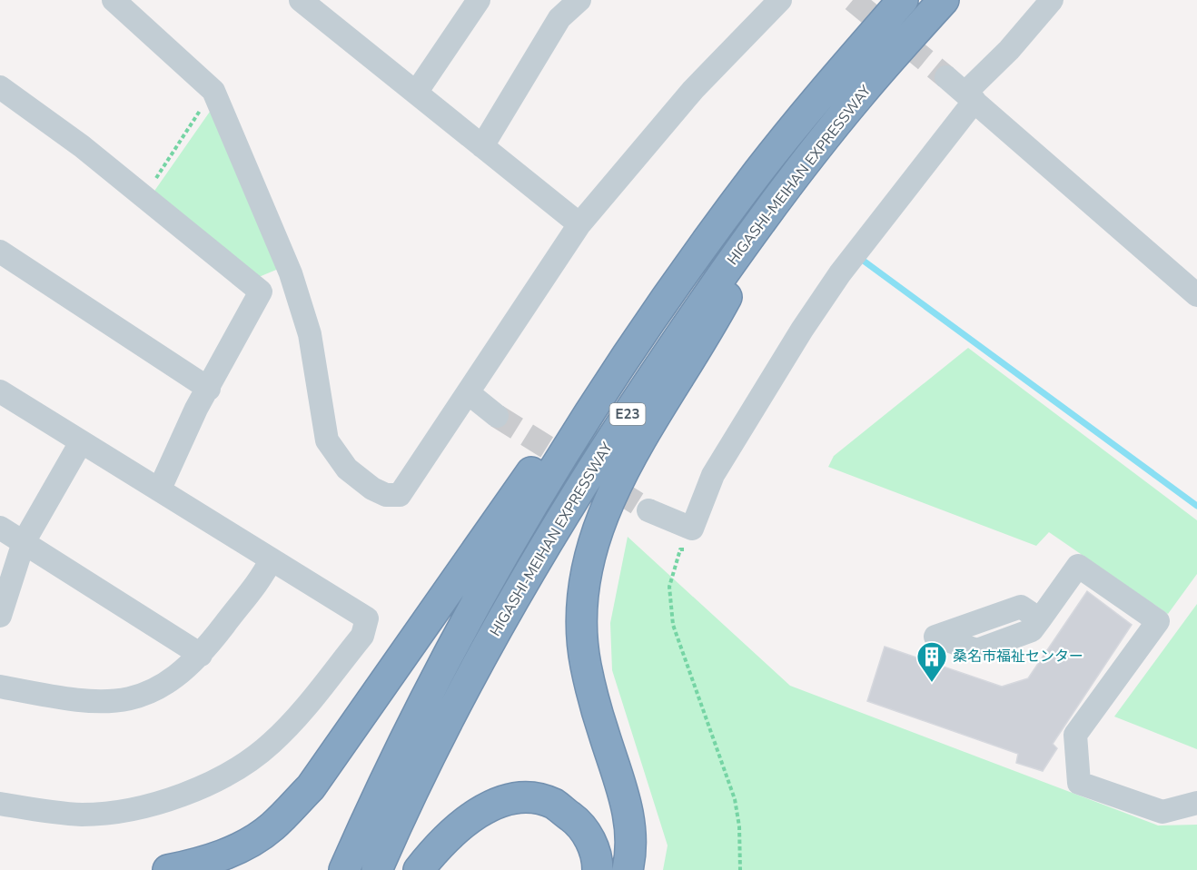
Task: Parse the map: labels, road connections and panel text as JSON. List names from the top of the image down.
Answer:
{
  "streets": {
    "highway": ["HIGASHI-MEIHAN EXPRESSWAY", "E23"]
  },
  "places": {
    "building": ["桑名市福祉センター"]
  }
}
